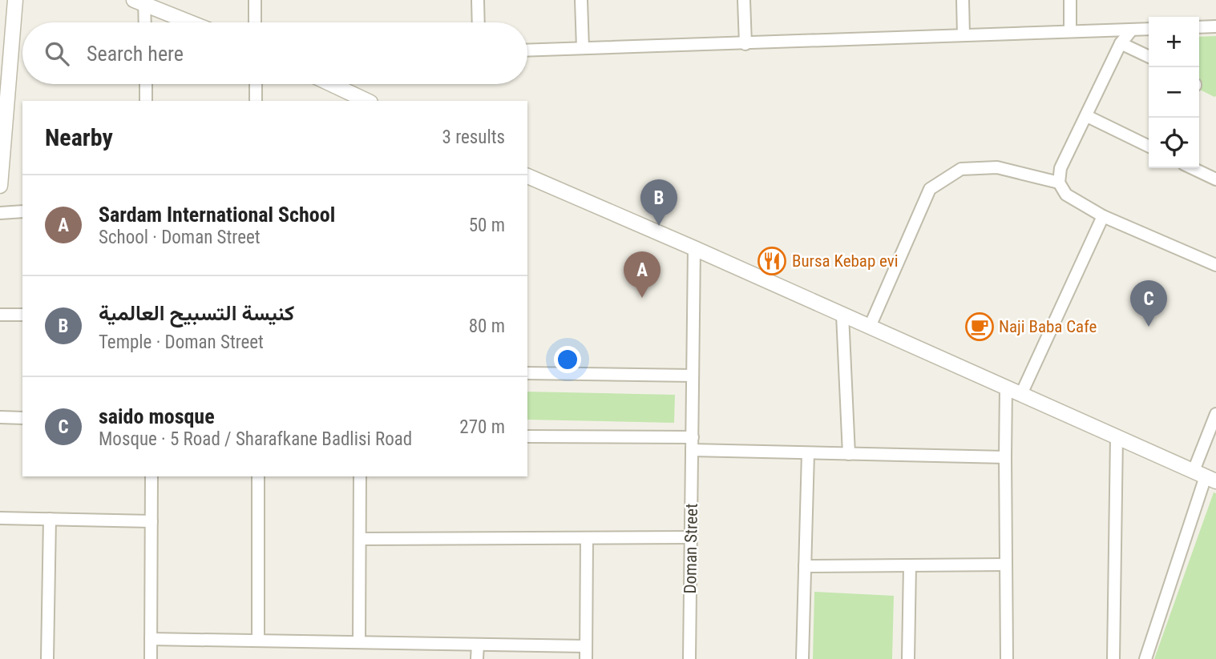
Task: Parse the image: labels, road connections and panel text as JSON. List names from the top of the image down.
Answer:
{
  "streets": {
    "street": ["Doman Street"]
  },
  "places": {
    "restaurant": ["Bursa Kebap evi"],
    "cafe": ["Naji Baba Cafe"]
  },
  "page": {
    "map_buttons": ["+", "−"],
    "search": "Search here",
    "heading": ["Nearby", "3 results"],
    "list": [
      {
        "mark": "A",
        "name": "Sardam International School",
        "note": "School · Doman Street",
        "value": "50 m"
      },
      {
        "mark": "B",
        "name": "كنيسة التسبيح العالمية",
        "note": "Temple · Doman Street",
        "value": "80 m"
      },
      {
        "mark": "C",
        "name": "saido mosque",
        "note": "Mosque · 5 Road / Sharafkane Badlisi Road",
        "value": "270 m"
      }
    ],
    "pins": ["B", "A", "C"]
  }
}
